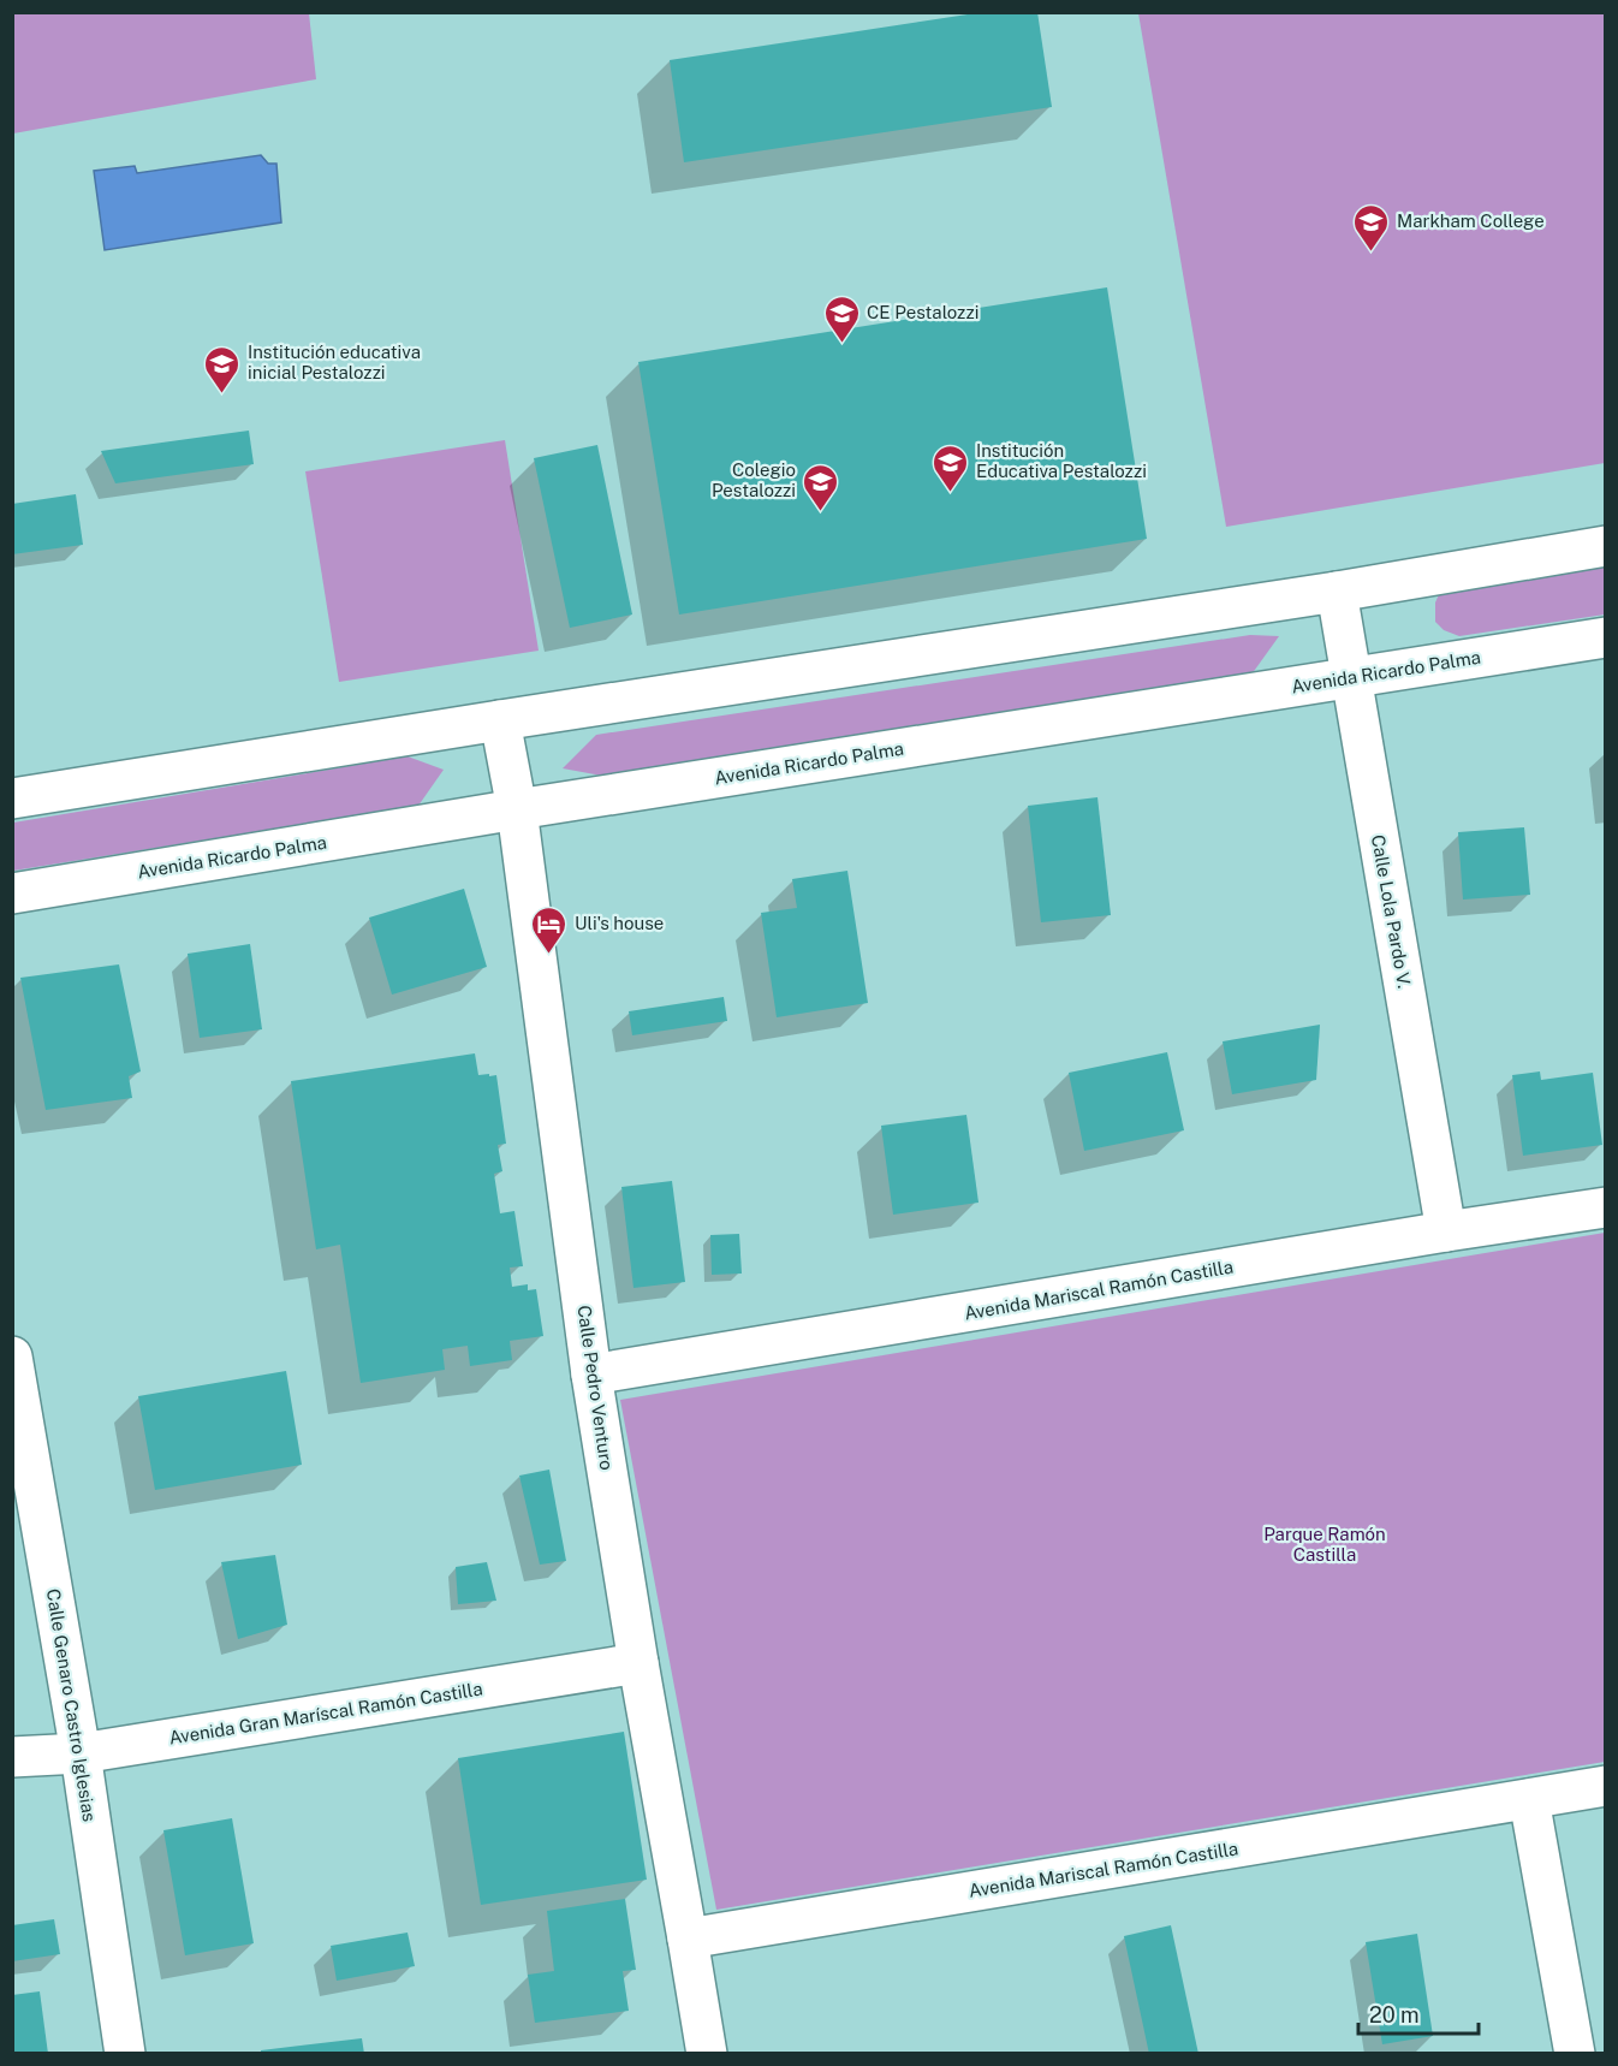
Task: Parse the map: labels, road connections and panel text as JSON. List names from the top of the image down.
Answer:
{
  "streets": {
    "street": [
      "Avenida Ricardo Palma",
      "Calle Lola Pardo V.",
      "Avenida Mariscal Ramón Castilla",
      "Calle Pedro Venturo",
      "Calle Genaro Castro Iglesias",
      "Avenida Gran Maríscal Ramón Castilla"
    ]
  },
  "crossings": [
    ["Avenida Ricardo Palma", "Calle Lola Pardo V."],
    ["Avenida Ricardo Palma", "Calle Pedro Venturo"],
    ["Calle Lola Pardo V.", "Avenida Mariscal Ramón Castilla"],
    ["Avenida Mariscal Ramón Castilla", "Calle Pedro Venturo"],
    ["Calle Pedro Venturo", "Avenida Gran Maríscal Ramón Castilla"],
    ["Calle Genaro Castro Iglesias", "Avenida Gran Maríscal Ramón Castilla"]
  ],
  "parks": ["Parque Ramón Castilla"],
  "places": {
    "school or university": [
      "Markham College",
      "CE Pestalozzi",
      "Institución educativa inicial Pestalozzi",
      "Institución Educativa Pestalozzi",
      "Colegio Pestalozzi"
    ],
    "hotel": ["Uli's house"]
  },
  "scale_bar": "20 m"
}
